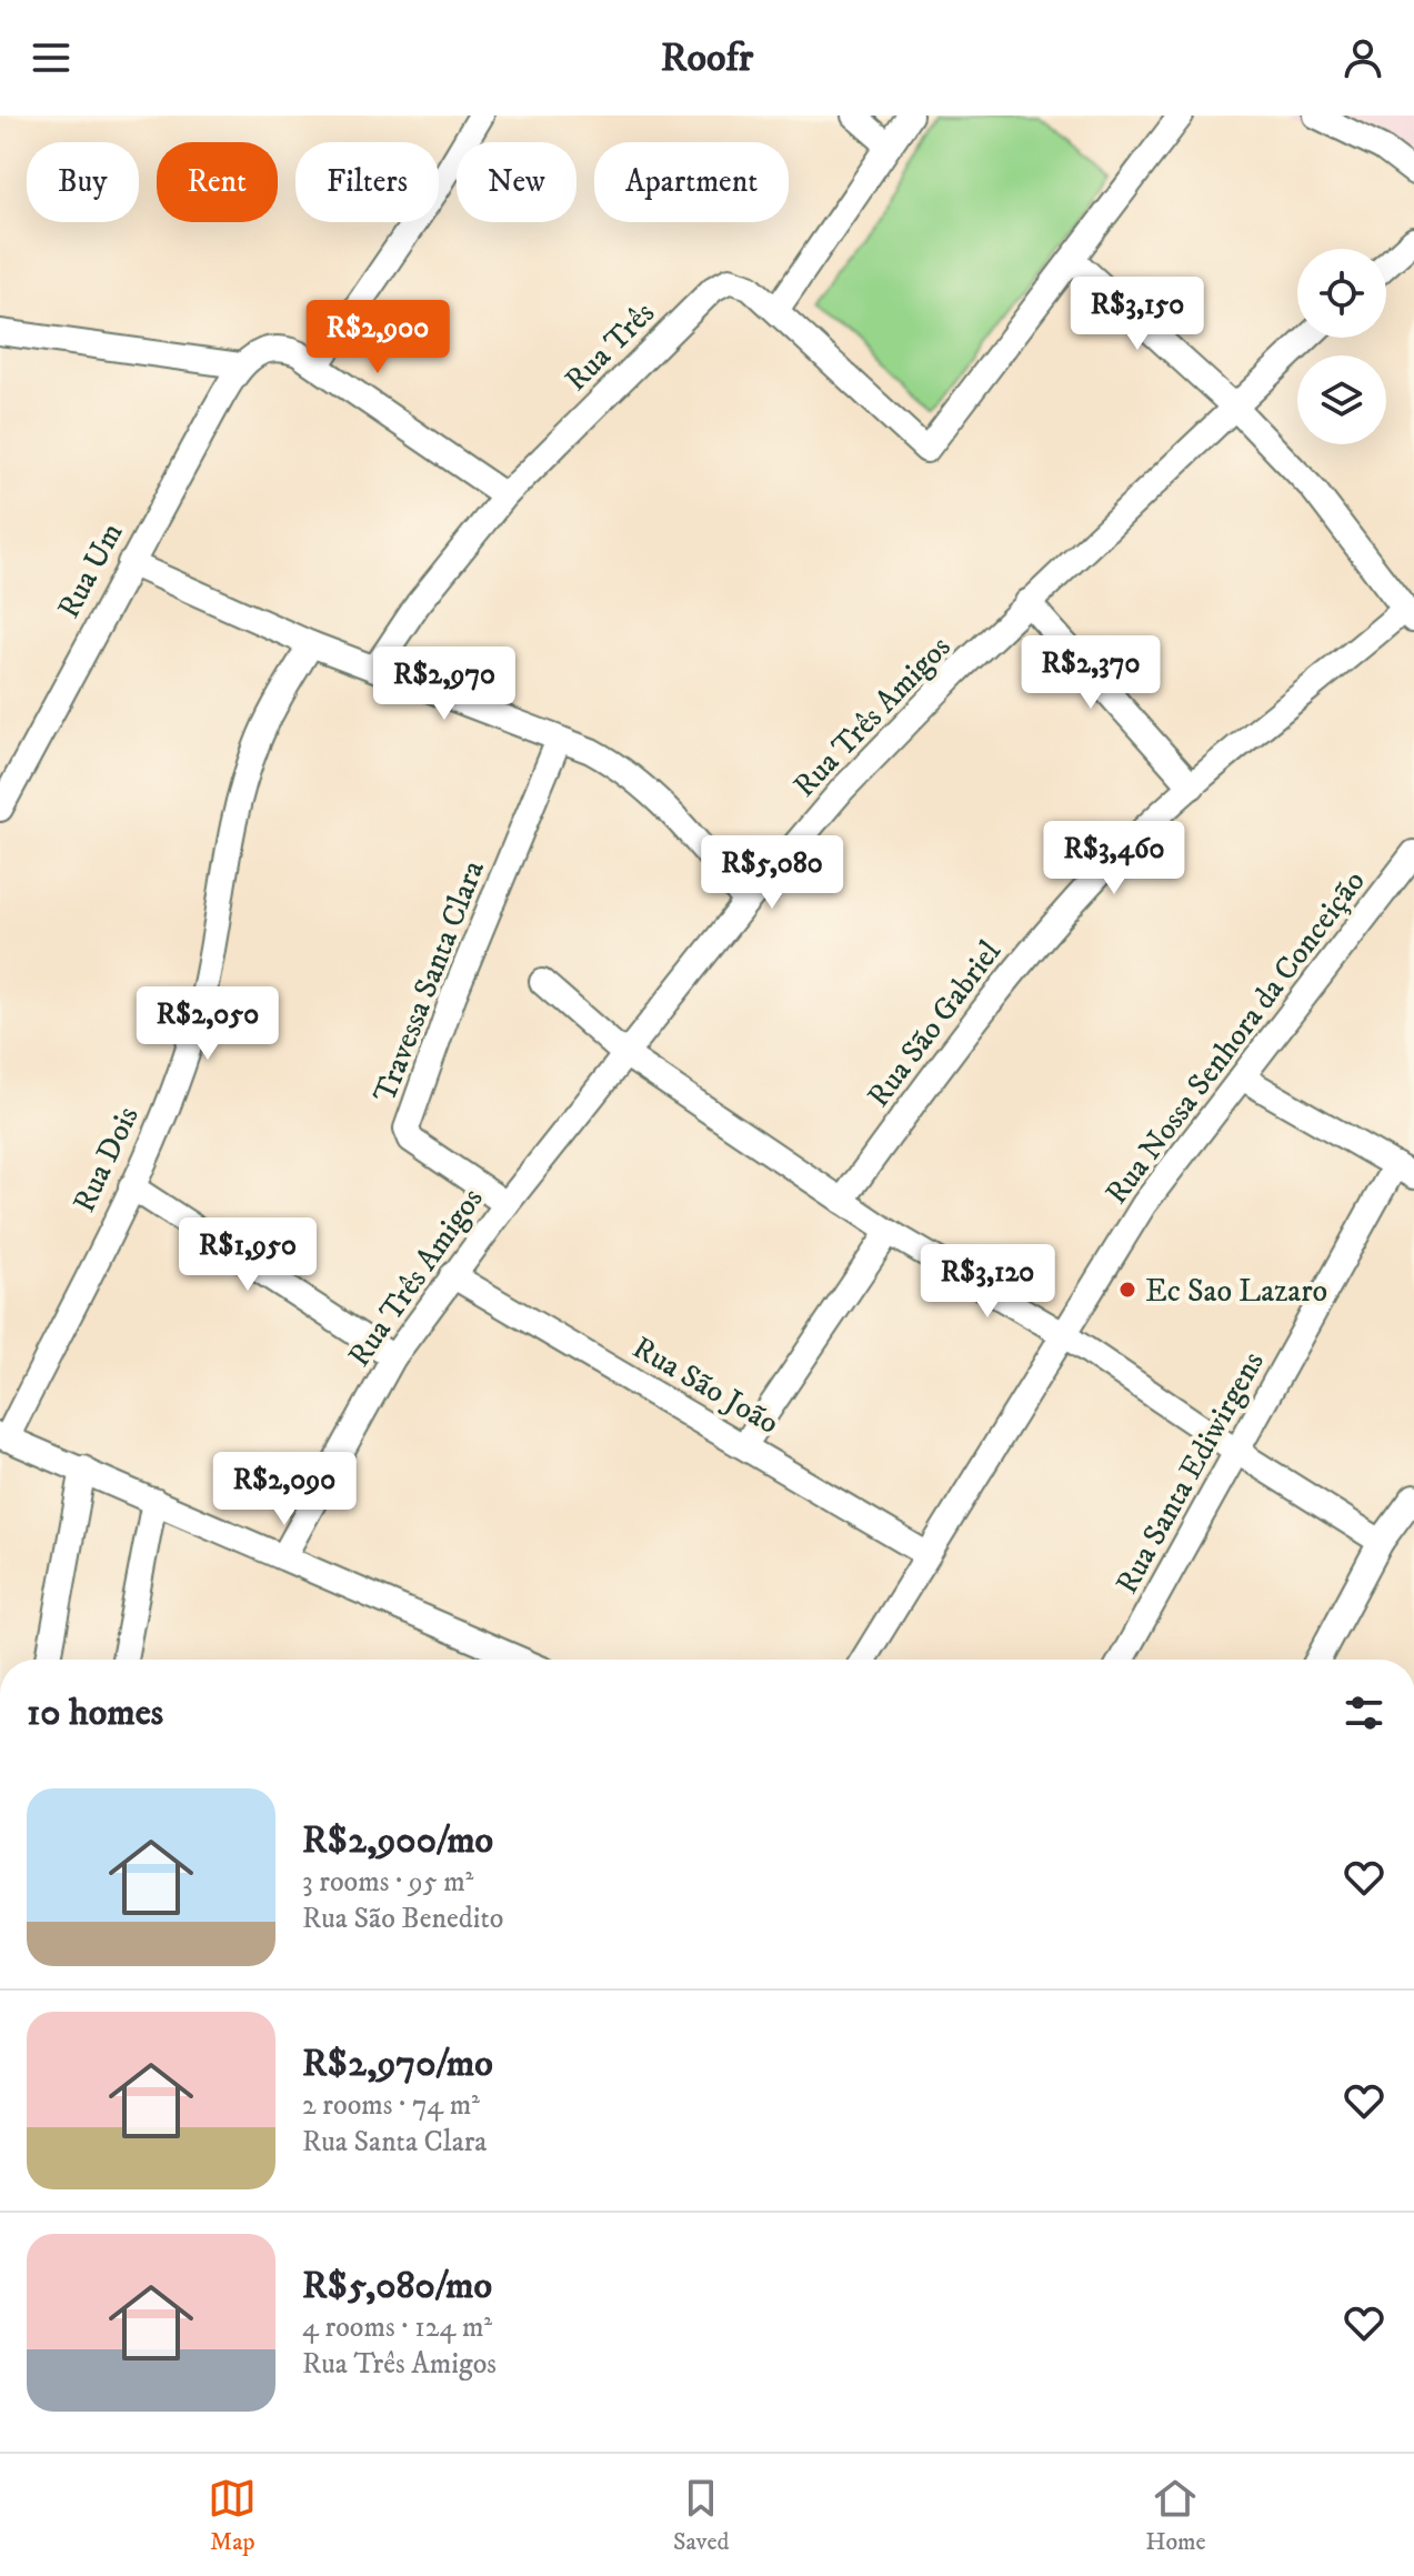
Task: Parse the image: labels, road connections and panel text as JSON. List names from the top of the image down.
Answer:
{
  "streets": {
    "street": [
      "Rua Três",
      "Rua Um",
      "Rua Três Amigos",
      "Travessa Santa Clara",
      "Rua São Gabriel",
      "Rua Nossa Senhora da Conceição",
      "Rua Dois",
      "Rua São João",
      "Rua Santa Ediwirgens"
    ]
  },
  "crossings": [
    ["Rua Três Amigos", "Travessa Santa Clara"],
    ["Rua Três Amigos", "Rua São João"],
    ["Rua Nossa Senhora da Conceição", "Rua São João"]
  ],
  "places": ["Ec Sao Lazaro"],
  "page": {
    "header": "Roofr",
    "chip": [
      "Buy",
      "Rent",
      "Filters",
      "New",
      "Apartment"
    ],
    "price": [
      "R$3,150",
      "R$2,900",
      "R$2,370",
      "R$2,970",
      "R$3,460",
      "R$5,080",
      "R$2,050",
      "R$1,950",
      "R$3,120",
      "R$2,090"
    ],
    "heading": "10 homes",
    "list": [
      {
        "name": "R$2,900/mo",
        "note": "3 rooms · 95 m² · Rua São Benedito"
      },
      {
        "name": "R$2,970/mo",
        "note": "2 rooms · 74 m² · Rua Santa Clara"
      },
      {
        "name": "R$5,080/mo",
        "note": "4 rooms · 124 m² · Rua Três Amigos"
      }
    ],
    "tabs": ["Map", "Saved", "Home"]
  }
}
